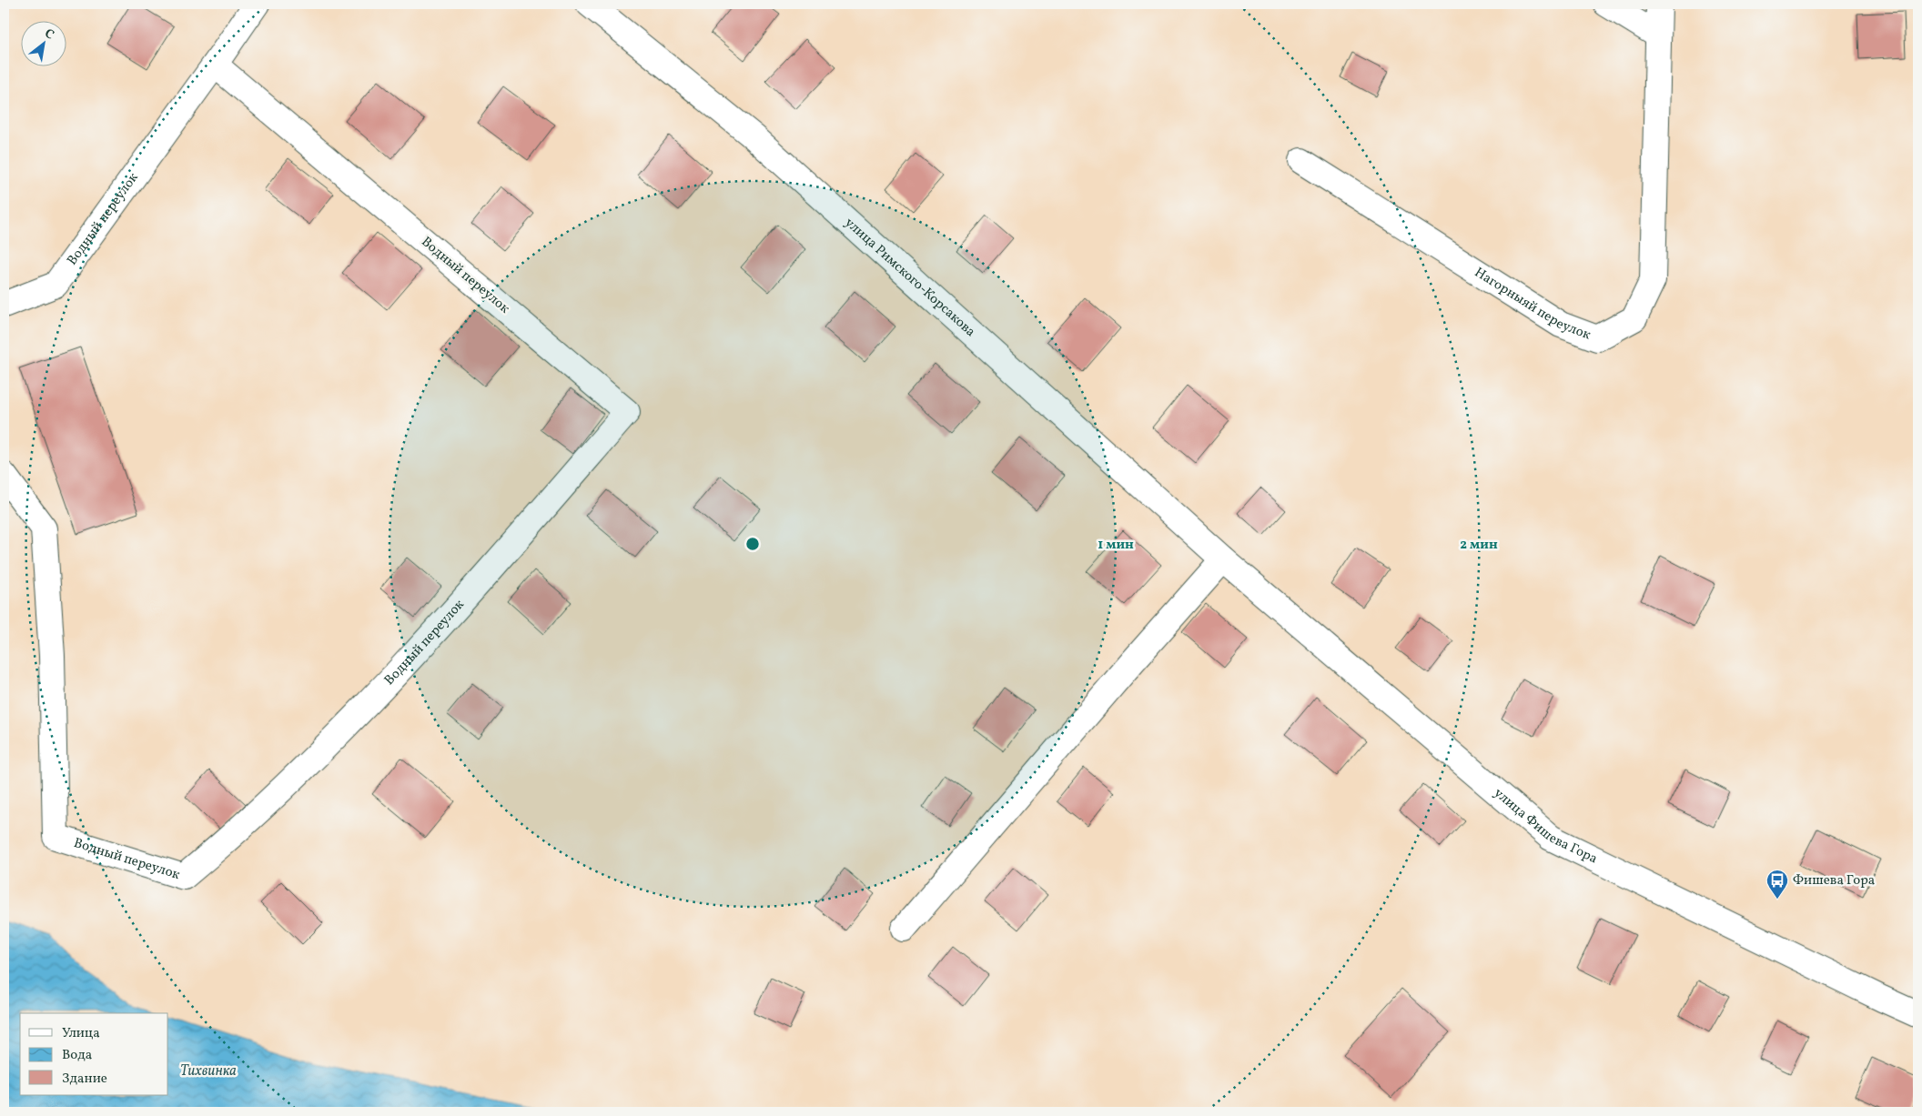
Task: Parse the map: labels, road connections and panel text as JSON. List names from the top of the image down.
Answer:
{
  "streets": {
    "street": [
      "Водный переулок",
      "улица Римского-Корсакова",
      "Нагорныяй переулок",
      "улица Фишева Гора"
    ]
  },
  "crossings": [
    ["улица Римского-Корсакова", "улица Фишева Гора"]
  ],
  "water": ["Тихвинка"],
  "places": {
    "bus stop": ["Фишева Гора"]
  },
  "legend": ["Улица", "Вода", "Здание"],
  "north": "top right",
  "rings": ["1 мин", "2 мин"]
}
